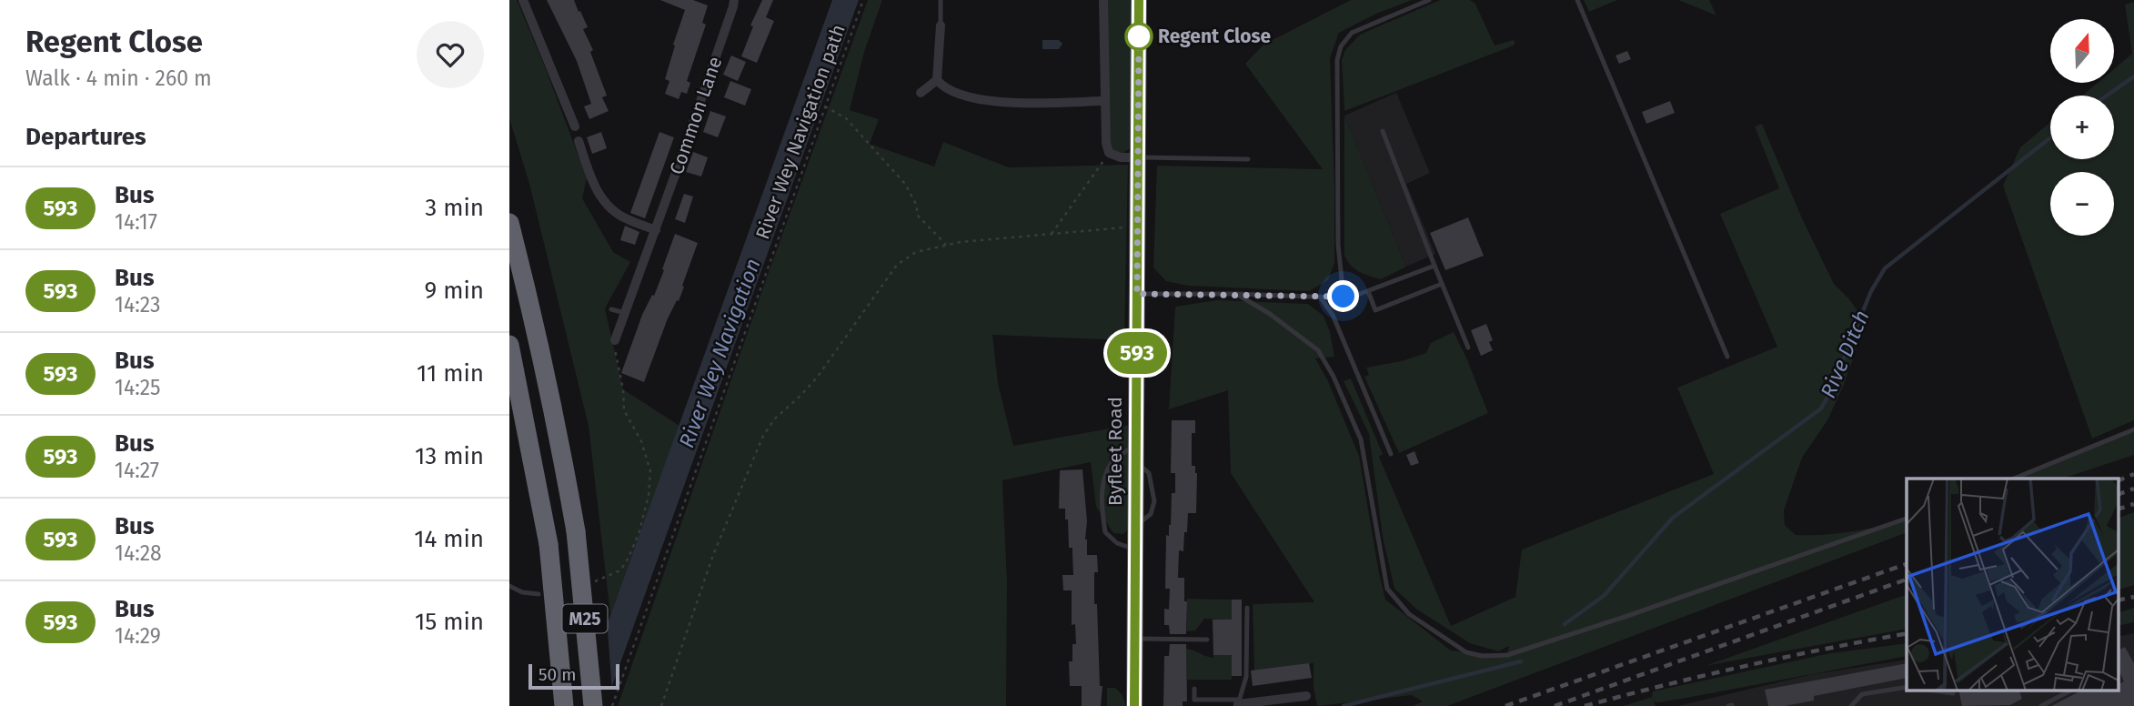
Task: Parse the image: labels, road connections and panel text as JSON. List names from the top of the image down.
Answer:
{
  "streets": {
    "highway": ["M25"],
    "main road": ["Byfleet Road"],
    "street": ["Common Lane"],
    "path": ["River Wey Navigation path"]
  },
  "water": ["River Wey Navigation", "Rive Ditch"],
  "places": ["Regent Close"],
  "lines": ["bus line 593"],
  "scale_bar": "50 m",
  "north": "top",
  "page": {
    "heading": [
      ["Regent Close", "Walk · 4 min · 260 m"],
      "Departures"
    ],
    "on_map": "593",
    "map_buttons": ["+", "−"],
    "list": [
      {
        "mark": "593",
        "name": "Bus",
        "note": "14:17",
        "value": "3 min"
      },
      {
        "mark": "593",
        "name": "Bus",
        "note": "14:23",
        "value": "9 min"
      },
      {
        "mark": "593",
        "name": "Bus",
        "note": "14:25",
        "value": "11 min"
      },
      {
        "mark": "593",
        "name": "Bus",
        "note": "14:27",
        "value": "13 min"
      },
      {
        "mark": "593",
        "name": "Bus",
        "note": "14:28",
        "value": "14 min"
      },
      {
        "mark": "593",
        "name": "Bus",
        "note": "14:29",
        "value": "15 min"
      }
    ],
    "scale": "50 m"
  }
}
